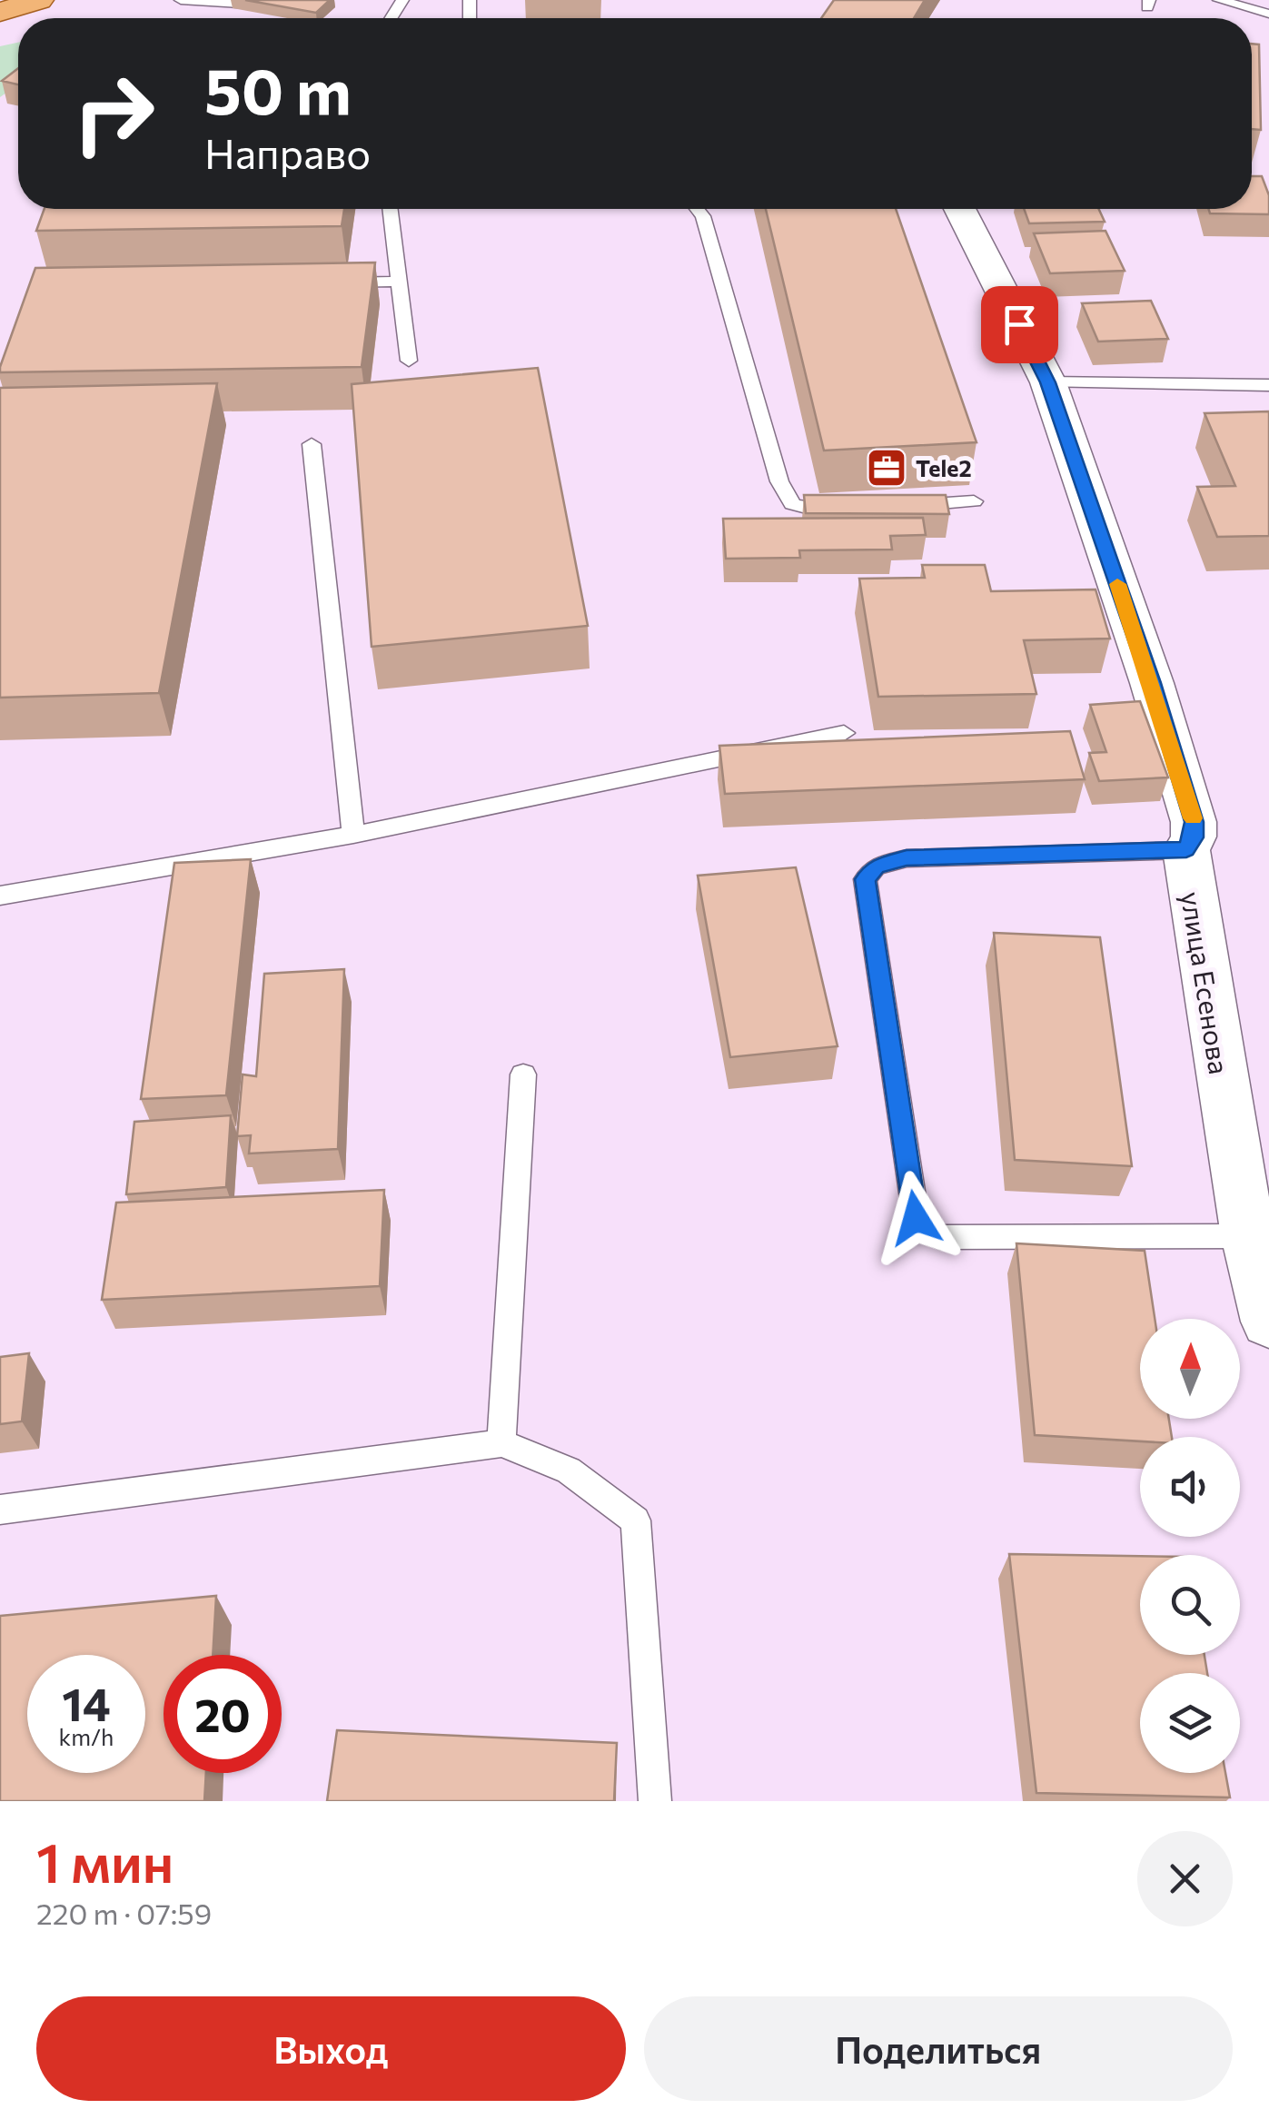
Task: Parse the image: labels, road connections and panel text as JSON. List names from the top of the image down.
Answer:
{
  "streets": {
    "street": ["улица Есенова"]
  },
  "places": {
    "office": ["Tele2"]
  },
  "north": "top",
  "page": {
    "turn": ["50 m", "Направо"],
    "speed": "14 km/h",
    "limit": "20",
    "heading": ["1 мин", "220 m · 07:59"],
    "buttons": ["Выход", "Поделиться"]
  }
}
